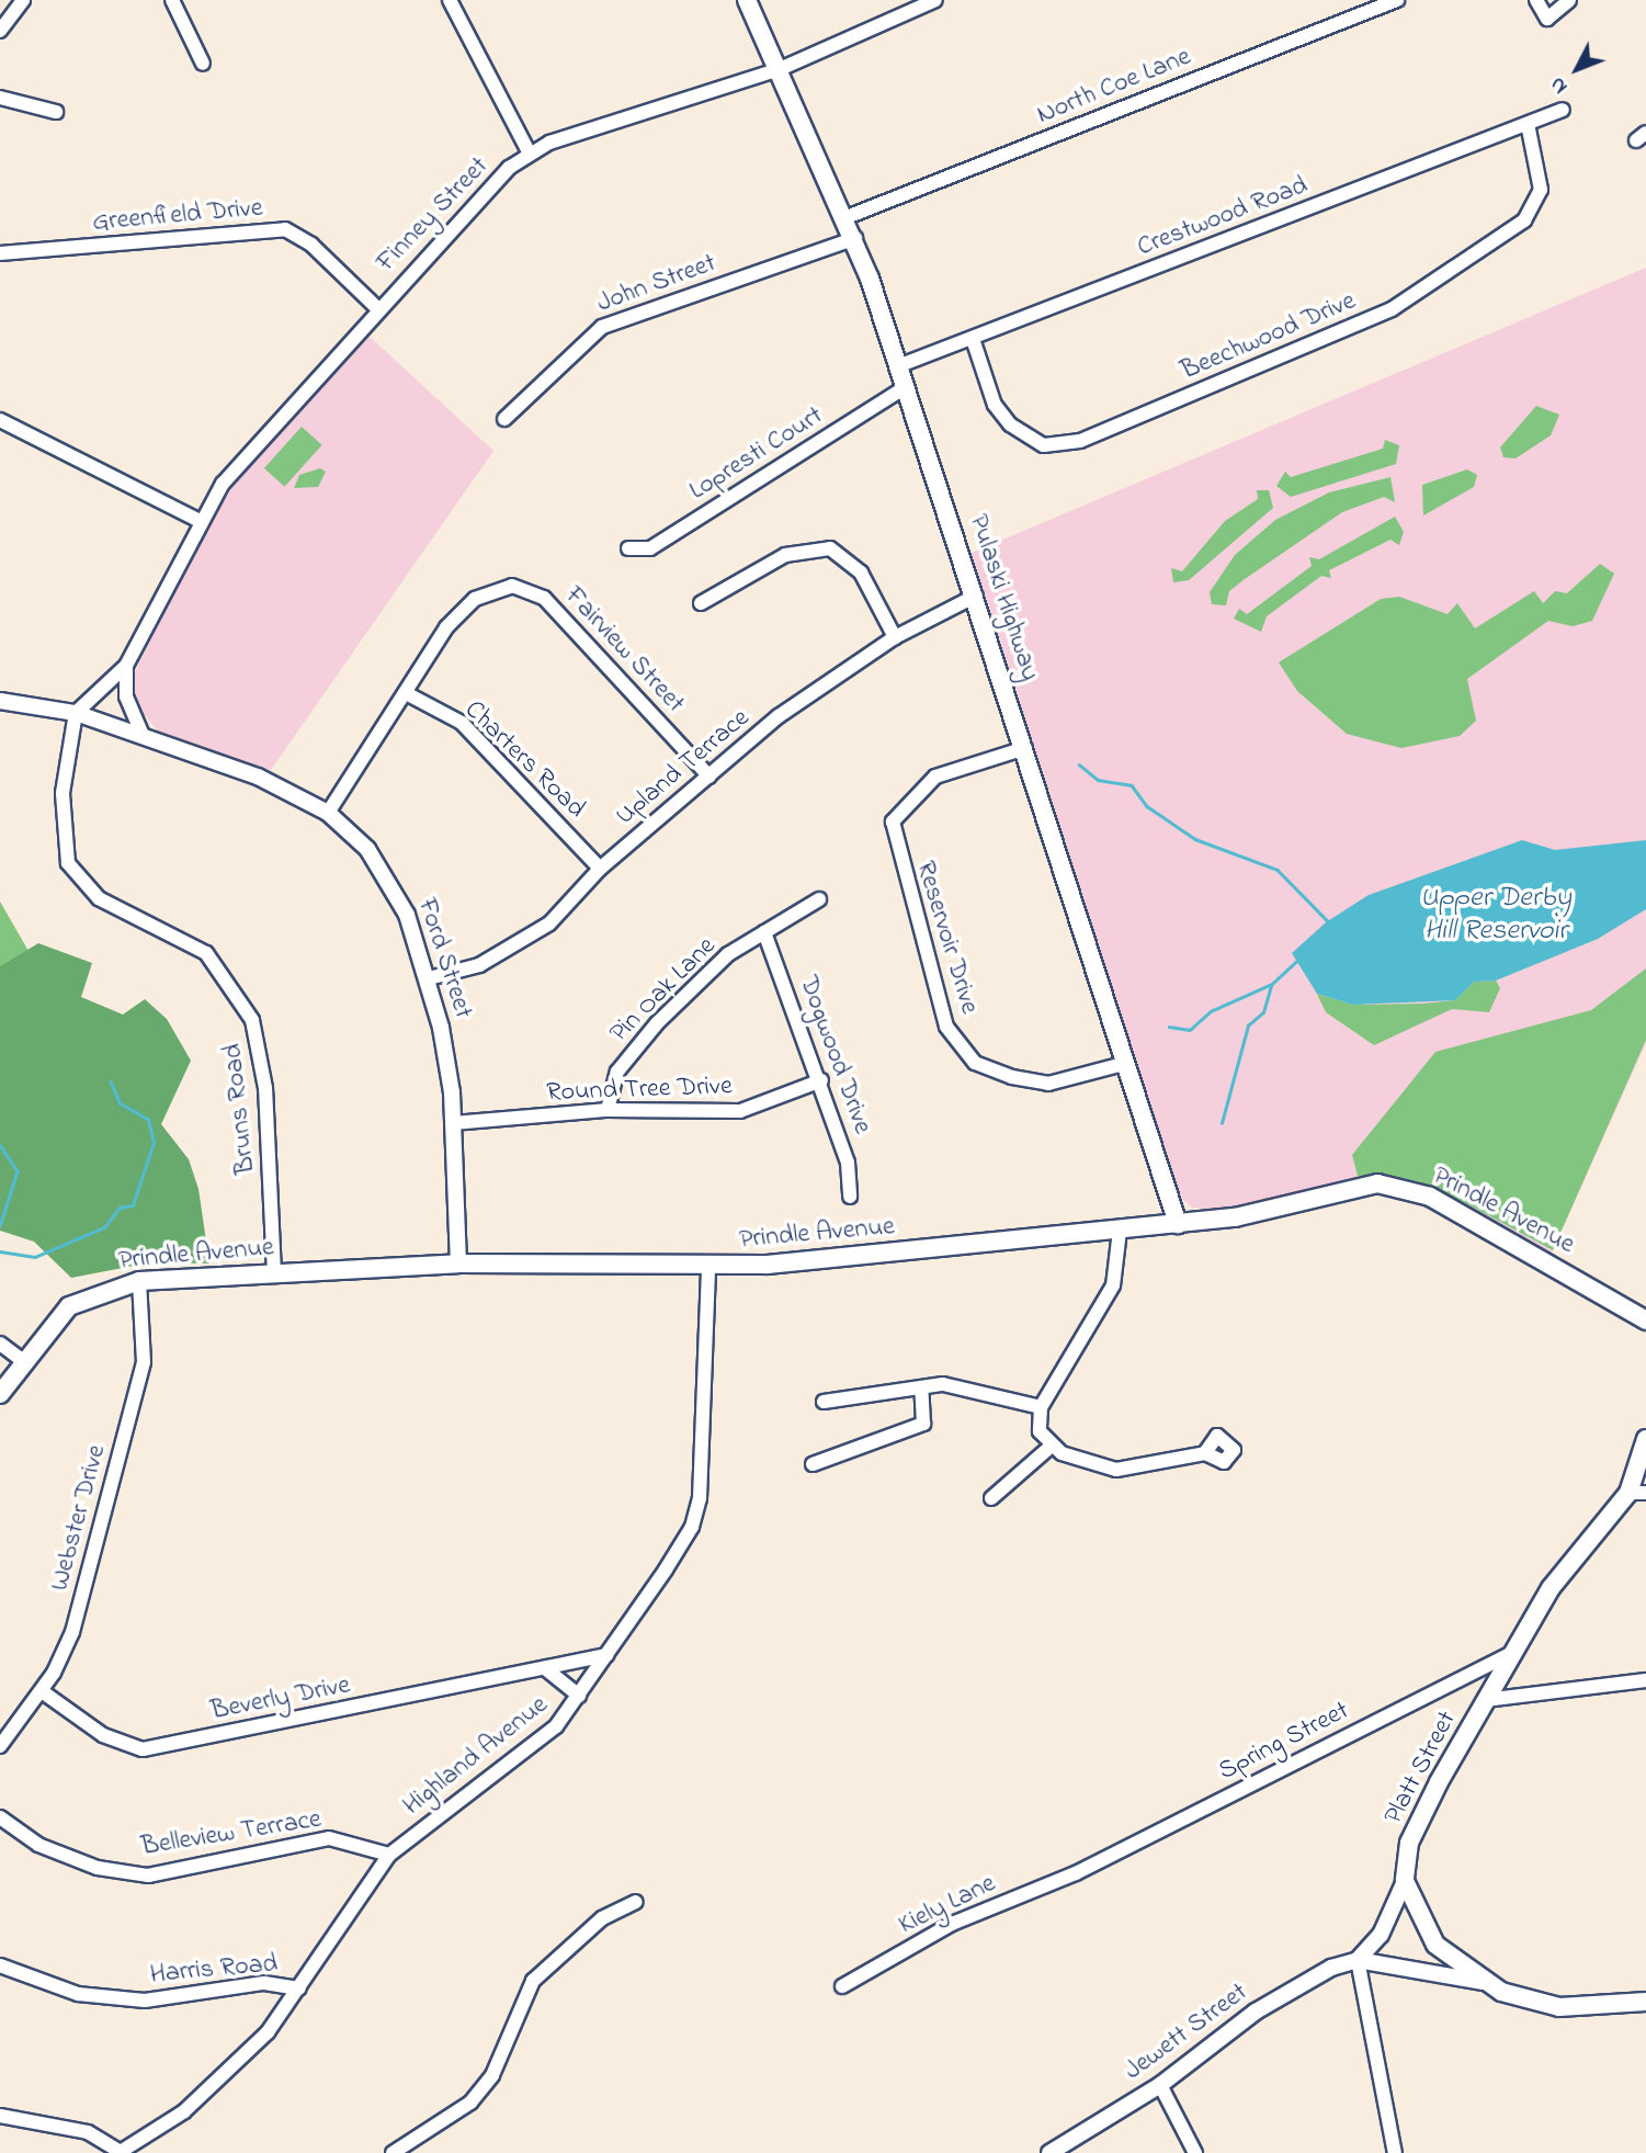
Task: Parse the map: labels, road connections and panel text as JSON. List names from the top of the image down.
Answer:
{
  "streets": {
    "main road": ["Pulaski Highway", "Prindle Avenue", "Platt Street"],
    "street": [
      "North Coe Lane",
      "Finney Street",
      "Greenfield Drive",
      "Crestwood Road",
      "John Street",
      "Beechwood Drive",
      "Lopresti Court",
      "Fairview Street",
      "Charters Road",
      "Upland Terrace",
      "Reservoir Drive",
      "Ford Street",
      "Pin Oak Lane",
      "Dogwood Drive",
      "Round Tree Drive",
      "Bruns Road",
      "Webster Drive",
      "Beverly Drive",
      "Spring Street",
      "Highland Avenue",
      "Belleview Terrace",
      "Kiely Lane",
      "Harris Road",
      "Jewett Street"
    ]
  },
  "crossings": [
    ["North Coe Lane", "Pulaski Highway"],
    ["Finney Street", "Greenfield Drive"],
    ["Finney Street", "Pulaski Highway"],
    ["Finney Street", "Ford Street"],
    ["Finney Street", "Bruns Road"],
    ["Crestwood Road", "Beechwood Drive"],
    ["Crestwood Road", "Pulaski Highway"],
    ["John Street", "Pulaski Highway"],
    ["Lopresti Court", "Pulaski Highway"],
    ["Pulaski Highway", "Upland Terrace"],
    ["Pulaski Highway", "Reservoir Drive"],
    ["Pulaski Highway", "Prindle Avenue"],
    ["Fairview Street", "Charters Road"],
    ["Fairview Street", "Upland Terrace"],
    ["Fairview Street", "Ford Street"],
    ["Charters Road", "Upland Terrace"],
    ["Upland Terrace", "Ford Street"],
    ["Ford Street", "Round Tree Drive"],
    ["Ford Street", "Bruns Road"],
    ["Ford Street", "Prindle Avenue"],
    ["Pin Oak Lane", "Dogwood Drive"],
    ["Pin Oak Lane", "Round Tree Drive"],
    ["Dogwood Drive", "Round Tree Drive"],
    ["Bruns Road", "Prindle Avenue"],
    ["Prindle Avenue", "Webster Drive"],
    ["Prindle Avenue", "Highland Avenue"],
    ["Webster Drive", "Beverly Drive"],
    ["Beverly Drive", "Highland Avenue"],
    ["Spring Street", "Platt Street"],
    ["Spring Street", "Kiely Lane"],
    ["Highland Avenue", "Belleview Terrace"],
    ["Highland Avenue", "Harris Road"],
    ["Platt Street", "Jewett Street"]
  ],
  "water": ["Upper Derby Hill Reservoir"],
  "north": "bottom left"
}
